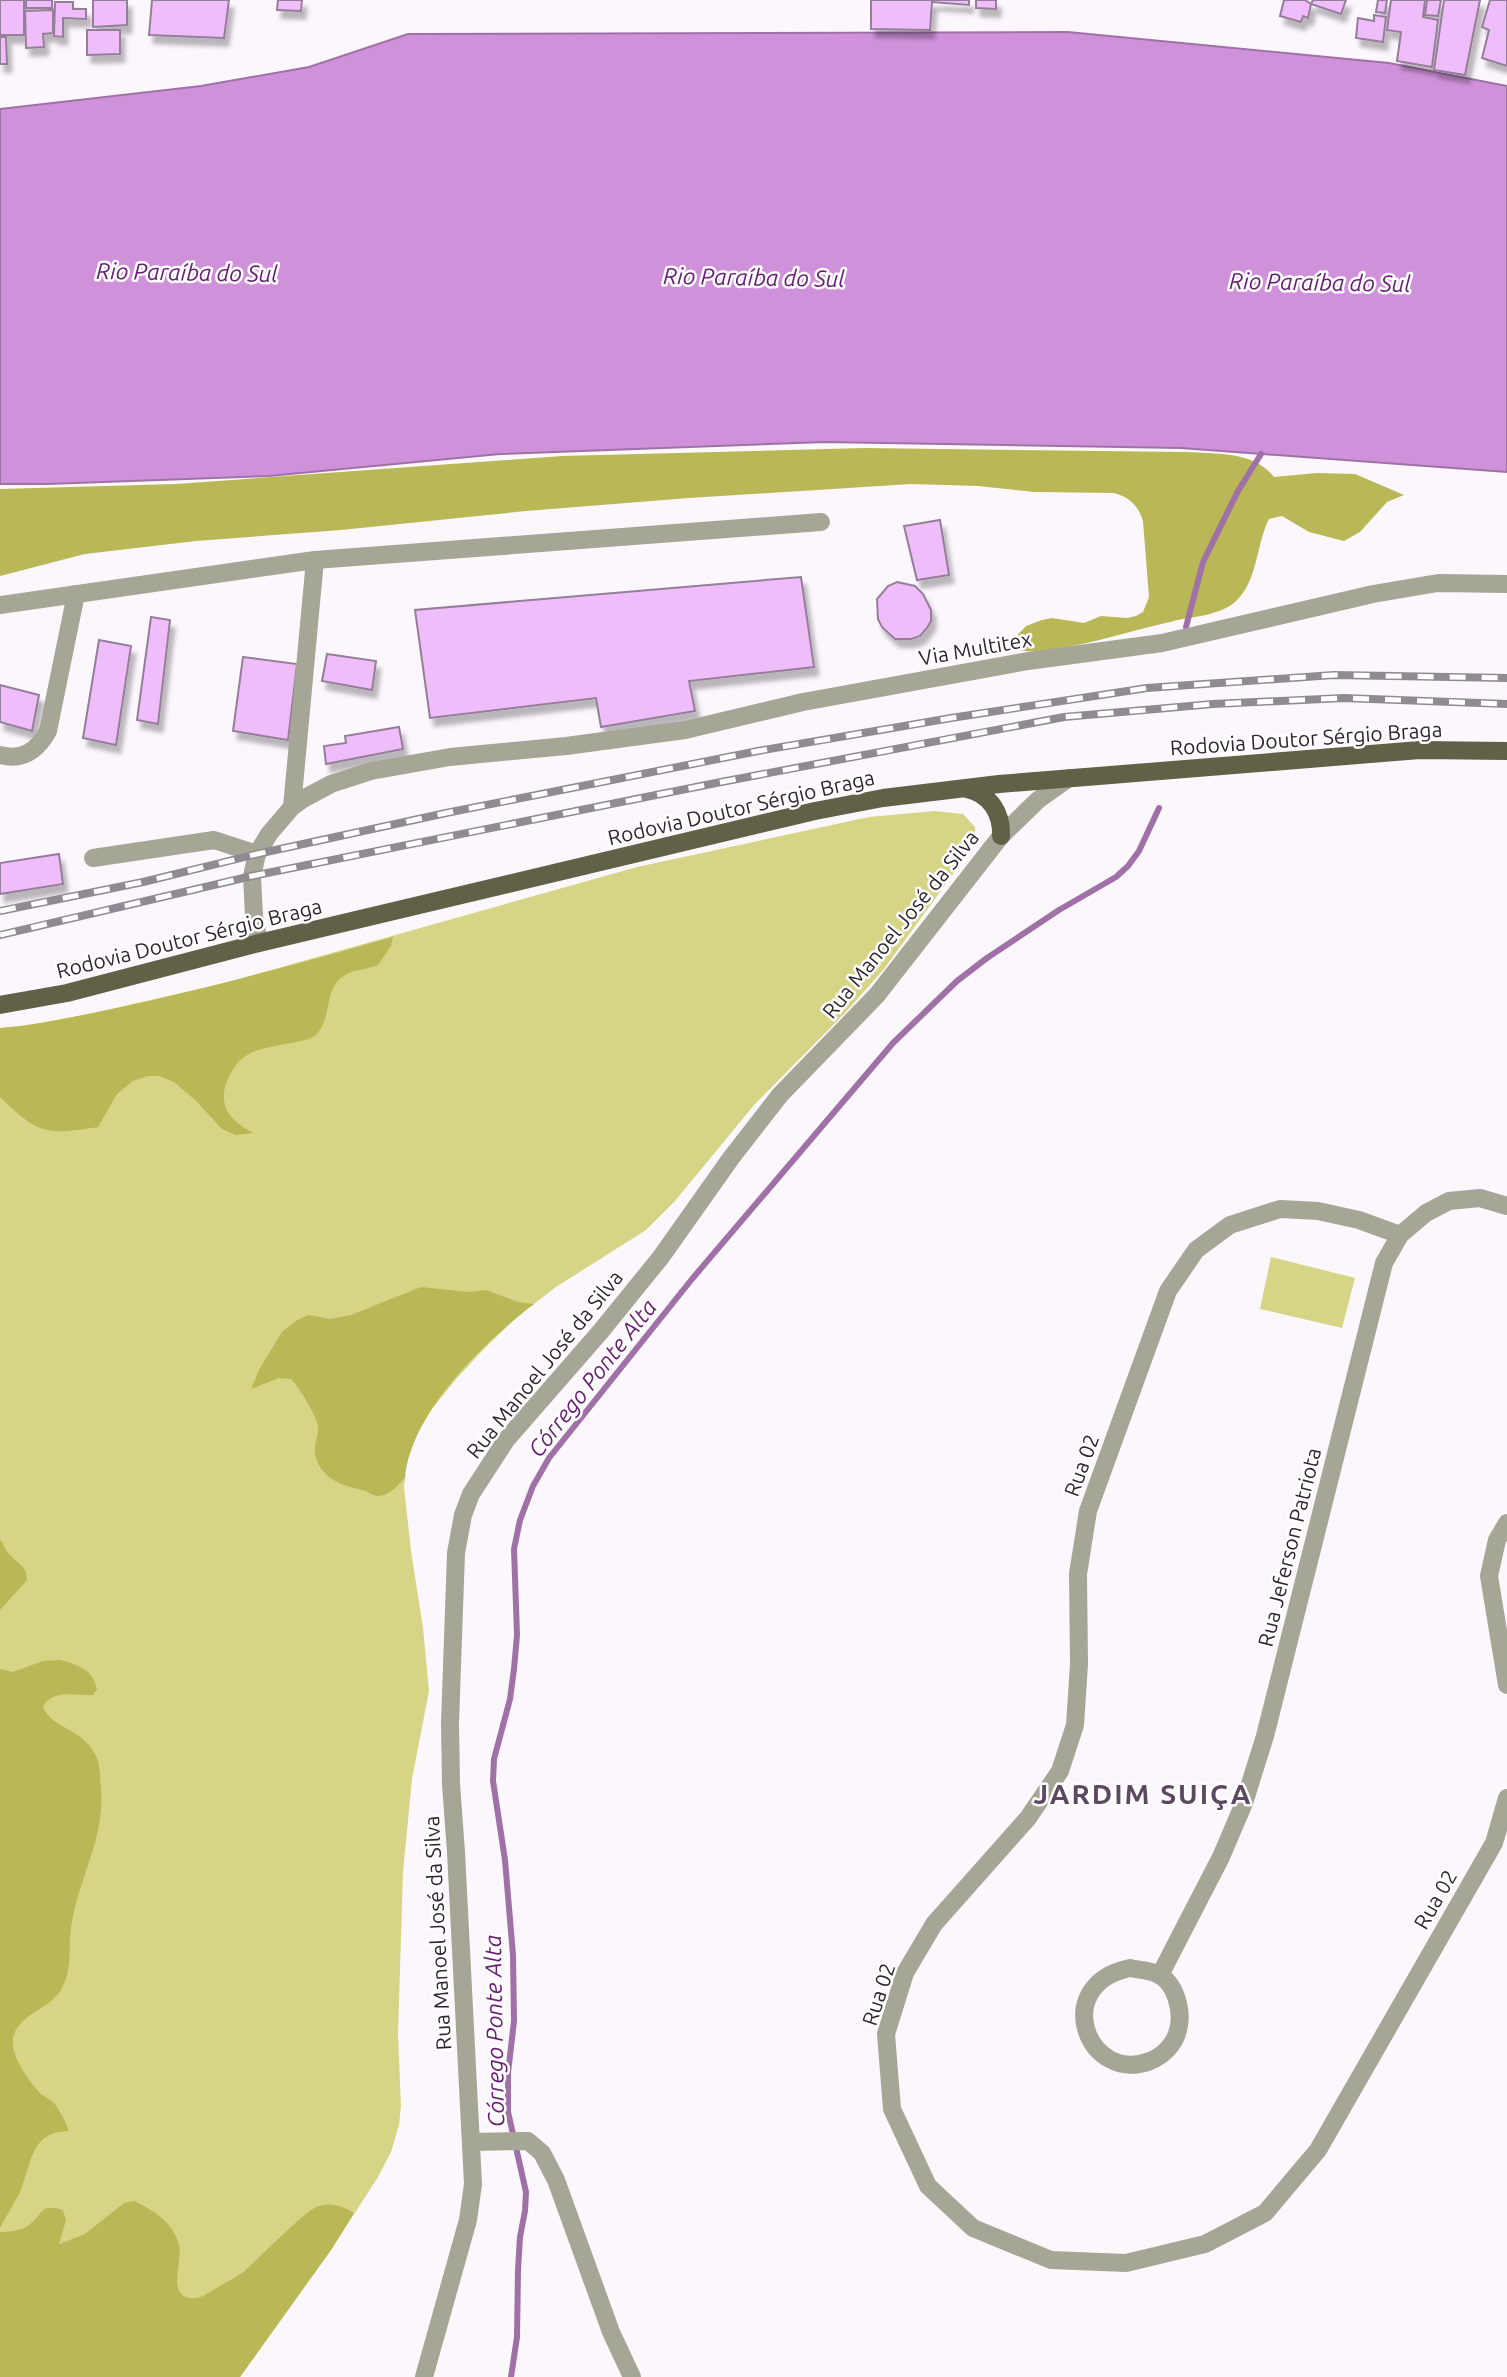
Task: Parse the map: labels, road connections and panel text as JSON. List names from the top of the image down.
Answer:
{
  "streets": {
    "main road": ["Rodovia Doutor Sérgio Braga"],
    "street": [
      "Via Multitex",
      "Rua Manoel José da Silva",
      "Rua 02",
      "Rua Jeferson Patriota"
    ]
  },
  "crossings": [
    ["Rodovia Doutor Sérgio Braga", "Rua Manoel José da Silva"],
    ["Rua 02", "Rua Jeferson Patriota"]
  ],
  "districts": ["JARDIM SUIÇA"],
  "water": ["Rio Paraíba do Sul", "Córrego Ponte Alta"]
}
